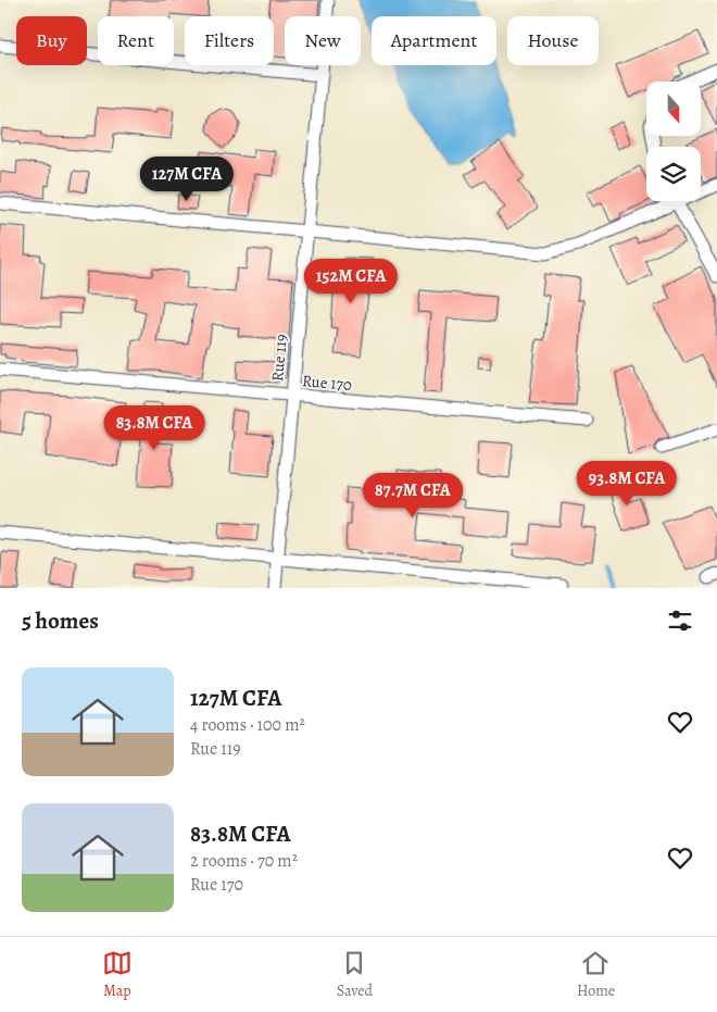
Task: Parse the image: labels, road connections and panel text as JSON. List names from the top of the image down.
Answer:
{
  "streets": {
    "street": ["Rue 119", "Rue 170"]
  },
  "crossings": [
    ["Rue 119", "Rue 170"]
  ],
  "north": "bottom",
  "page": {
    "chip": [
      "Buy",
      "Rent",
      "Filters",
      "New",
      "Apartment",
      "House"
    ],
    "price": [
      "127M CFA",
      "152M CFA",
      "83.8M CFA",
      "93.8M CFA",
      "87.7M CFA"
    ],
    "heading": "5 homes",
    "list": [
      {
        "name": "127M CFA",
        "note": "4 rooms · 100 m² · Rue 119"
      },
      {
        "name": "83.8M CFA",
        "note": "2 rooms · 70 m² · Rue 170"
      }
    ],
    "tabs": ["Map", "Saved", "Home"]
  }
}
